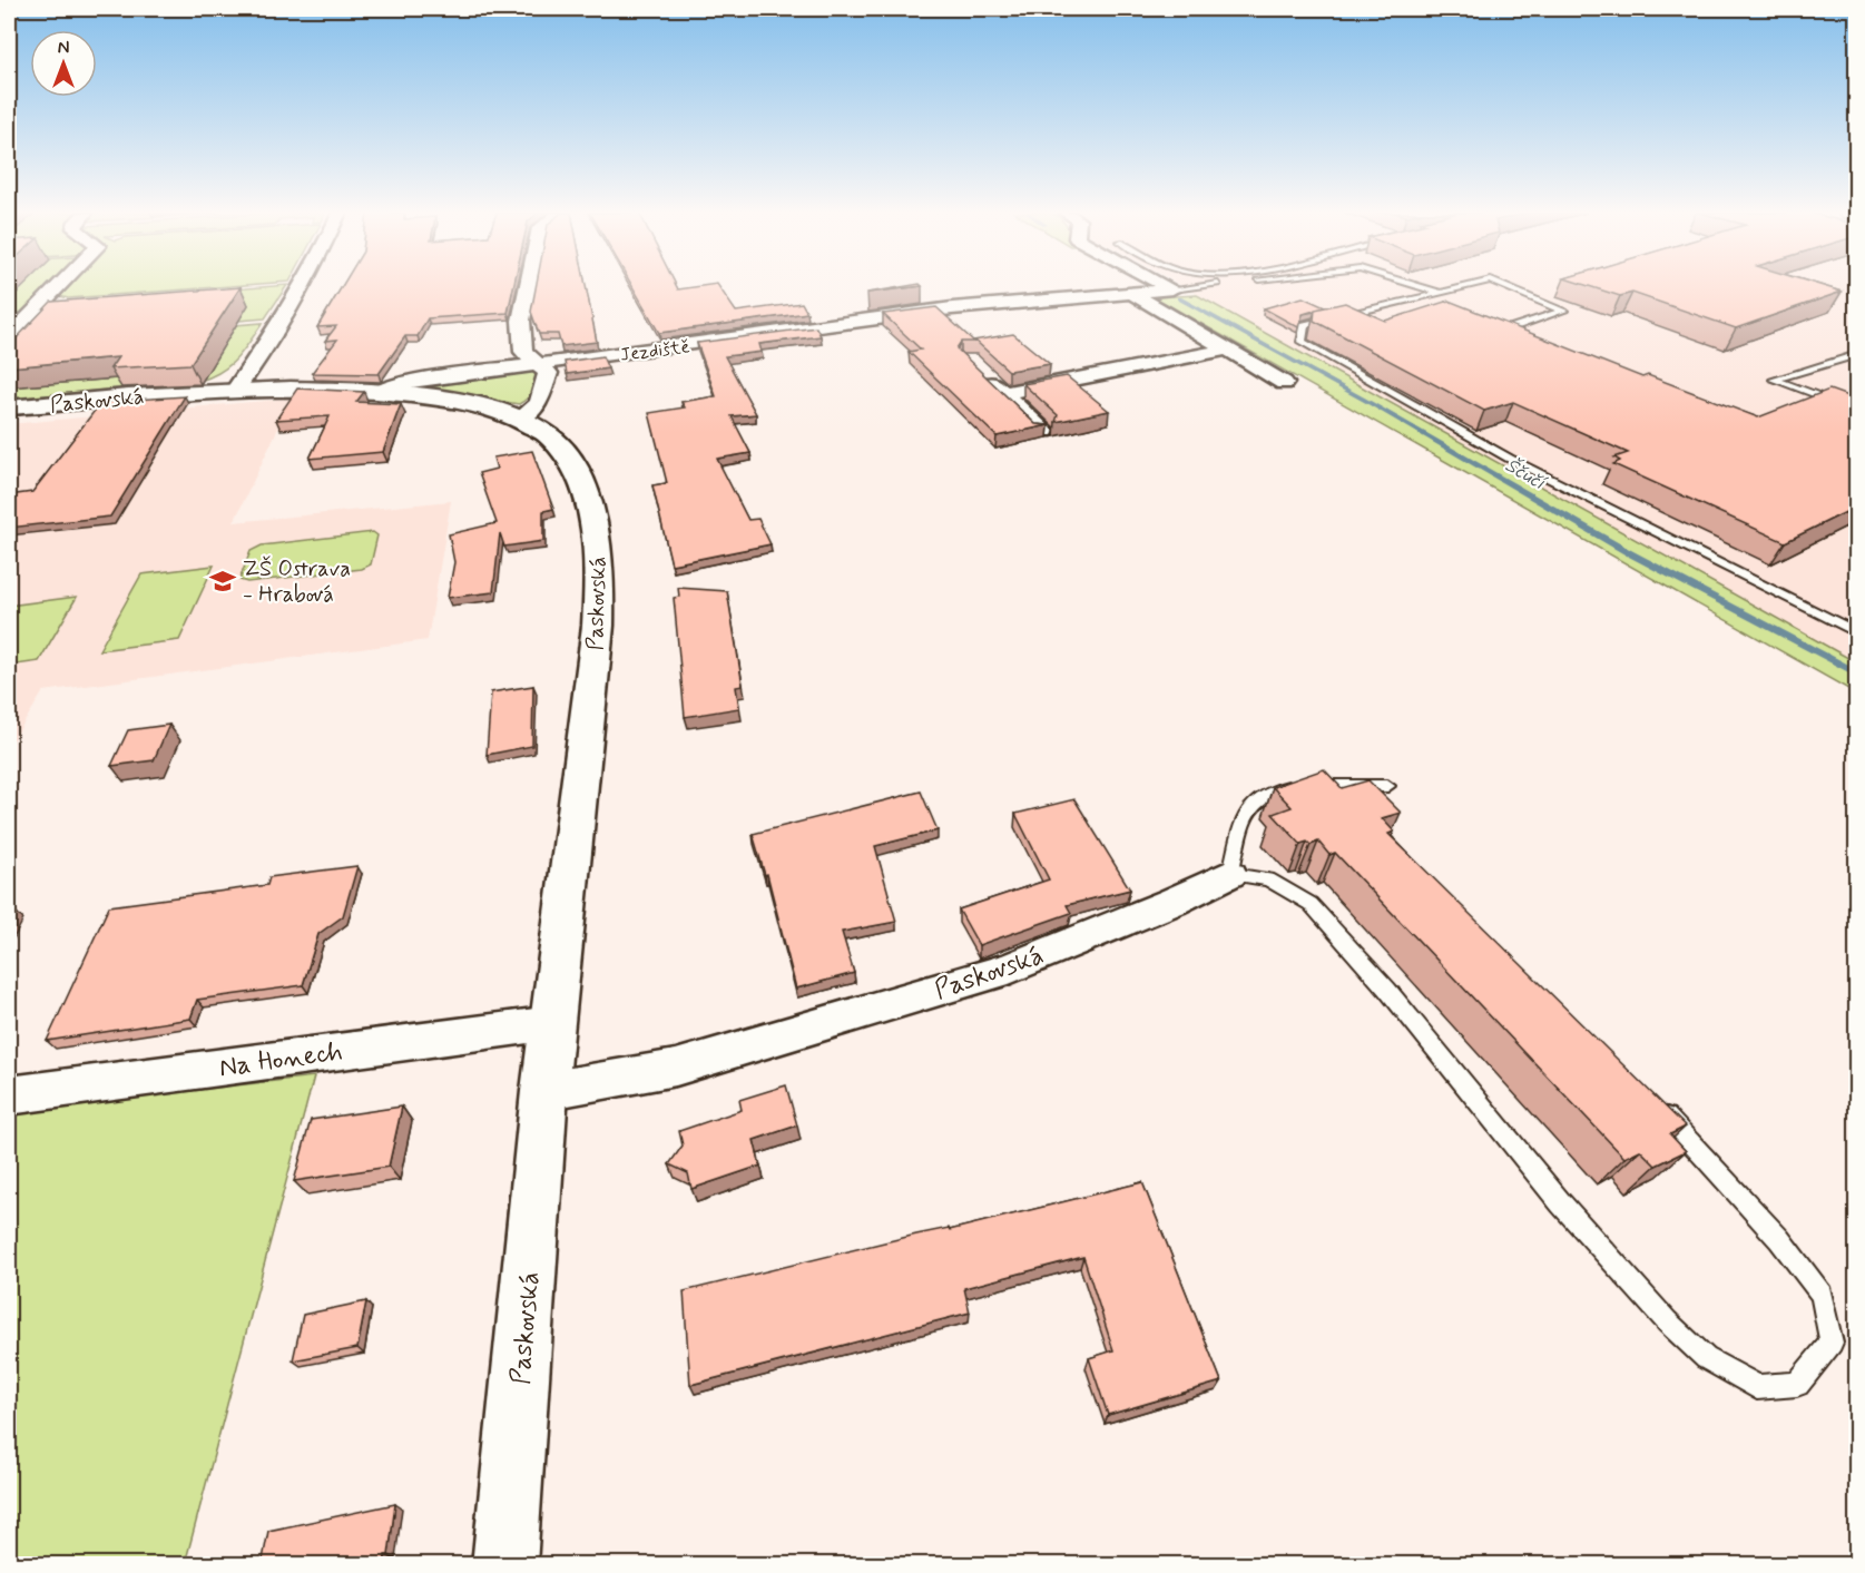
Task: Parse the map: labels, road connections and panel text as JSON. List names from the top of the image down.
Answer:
{
  "streets": {
    "main road": ["Paskovská"],
    "street": ["Jezdiště", "Na Honech"]
  },
  "crossings": [
    ["Jezdiště", "Paskovská"],
    ["Paskovská", "Na Honech"]
  ],
  "water": ["Ščučí"],
  "places": {
    "school or university": ["ZŠ Ostrava - Hrabová"]
  },
  "north": "top"
}
